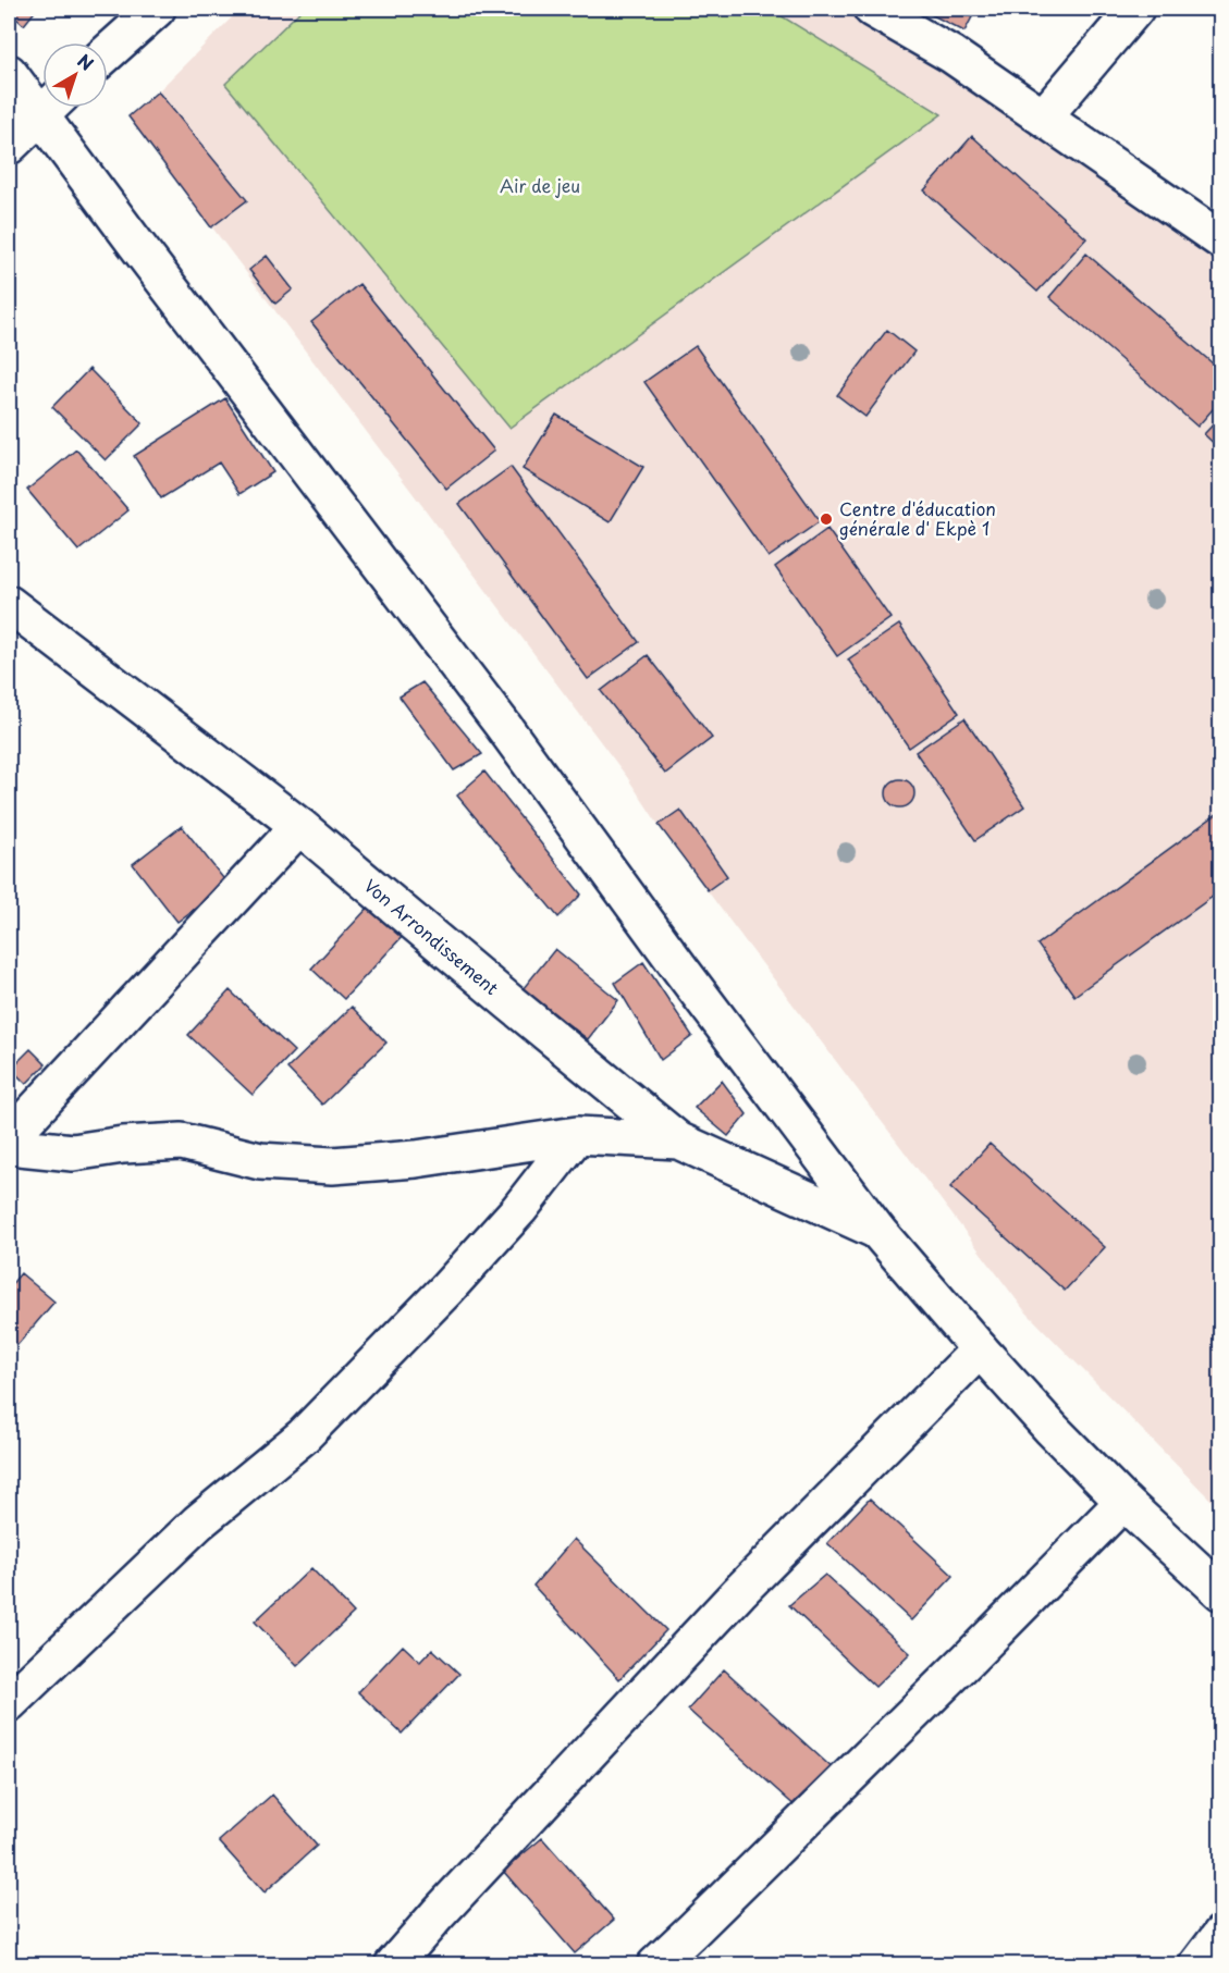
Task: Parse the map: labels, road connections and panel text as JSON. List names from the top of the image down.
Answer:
{
  "streets": {
    "street": ["Von Arrondissement"]
  },
  "parks": ["Air de jeu"],
  "places": ["Centre d'éducation générale d' Ekpè 1"],
  "north": "top right"
}
